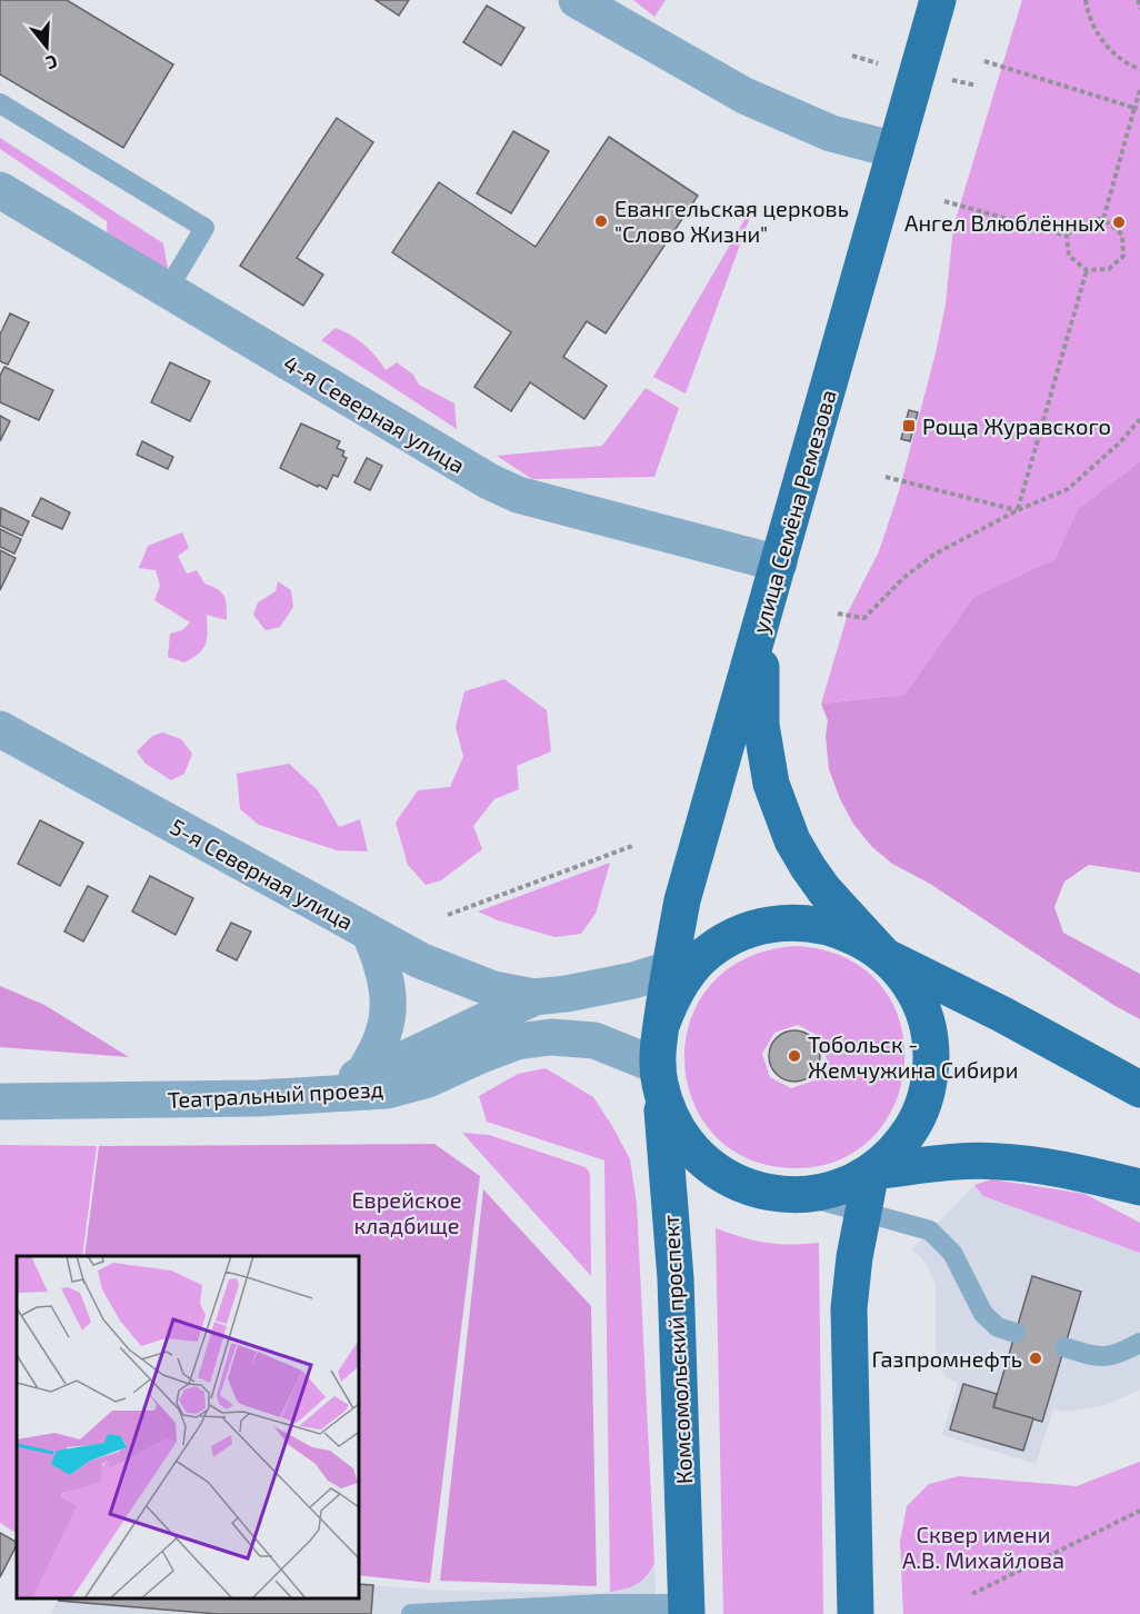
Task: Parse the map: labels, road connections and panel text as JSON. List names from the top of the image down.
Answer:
{
  "streets": {
    "main road": ["улица Семёна Ремезова", "Комсомольский проспект"],
    "street": ["4-я Северная улица", "5-я Северная улица", "Театральный проезд"]
  },
  "crossings": [
    ["4-я Северная улица", "улица Семёна Ремезова"],
    ["улица Семёна Ремезова", "Комсомольский проспект"],
    ["Театральный проезд", "Комсомольский проспект"]
  ],
  "parks": ["Еврейское кладбище", "Сквер имени А.В. Михайлова"],
  "places": {
    "other": [
      "Евангельская церковь \"Слово Жизни\"",
      "Ангел Влюблённых",
      "Тобольск - Жемчужина Сибири",
      "Газпромнефть"
    ],
    "transit": ["Роща Журавского"]
  },
  "north": "bottom"
}
